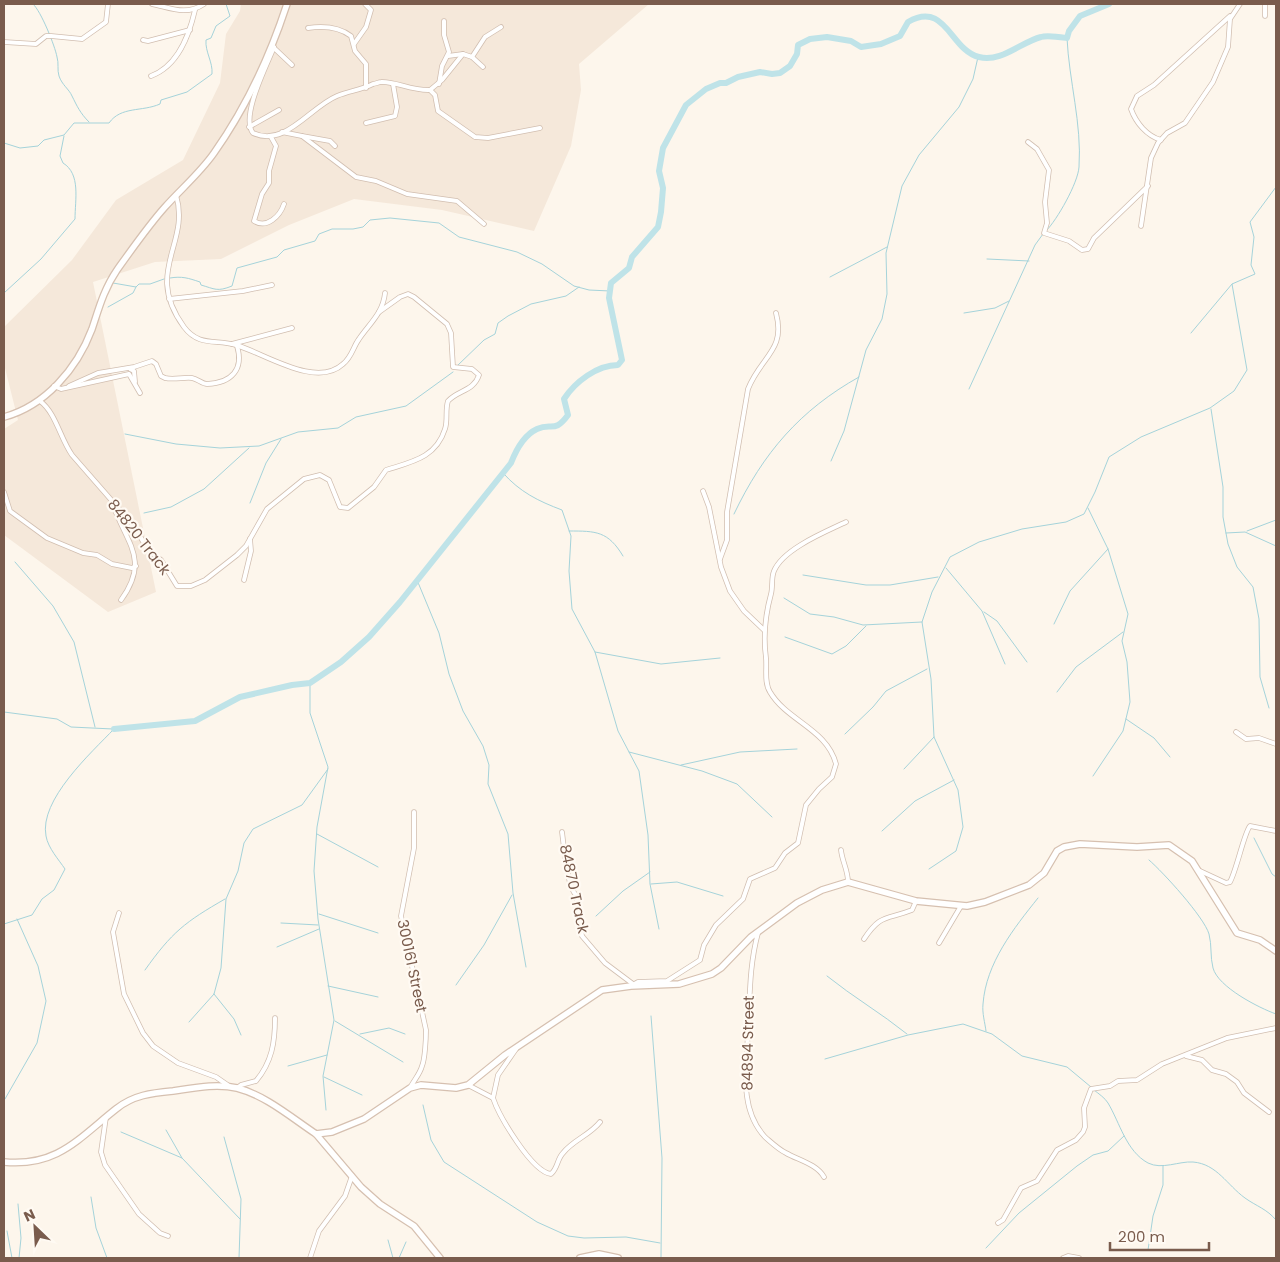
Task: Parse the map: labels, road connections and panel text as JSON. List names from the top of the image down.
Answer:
{
  "streets": {
    "street": [
      "84820 Track",
      "84870 Track",
      "300161 Street",
      "84894 Street"
    ]
  },
  "scale_bar": "200 m",
  "north": "top left"
}
